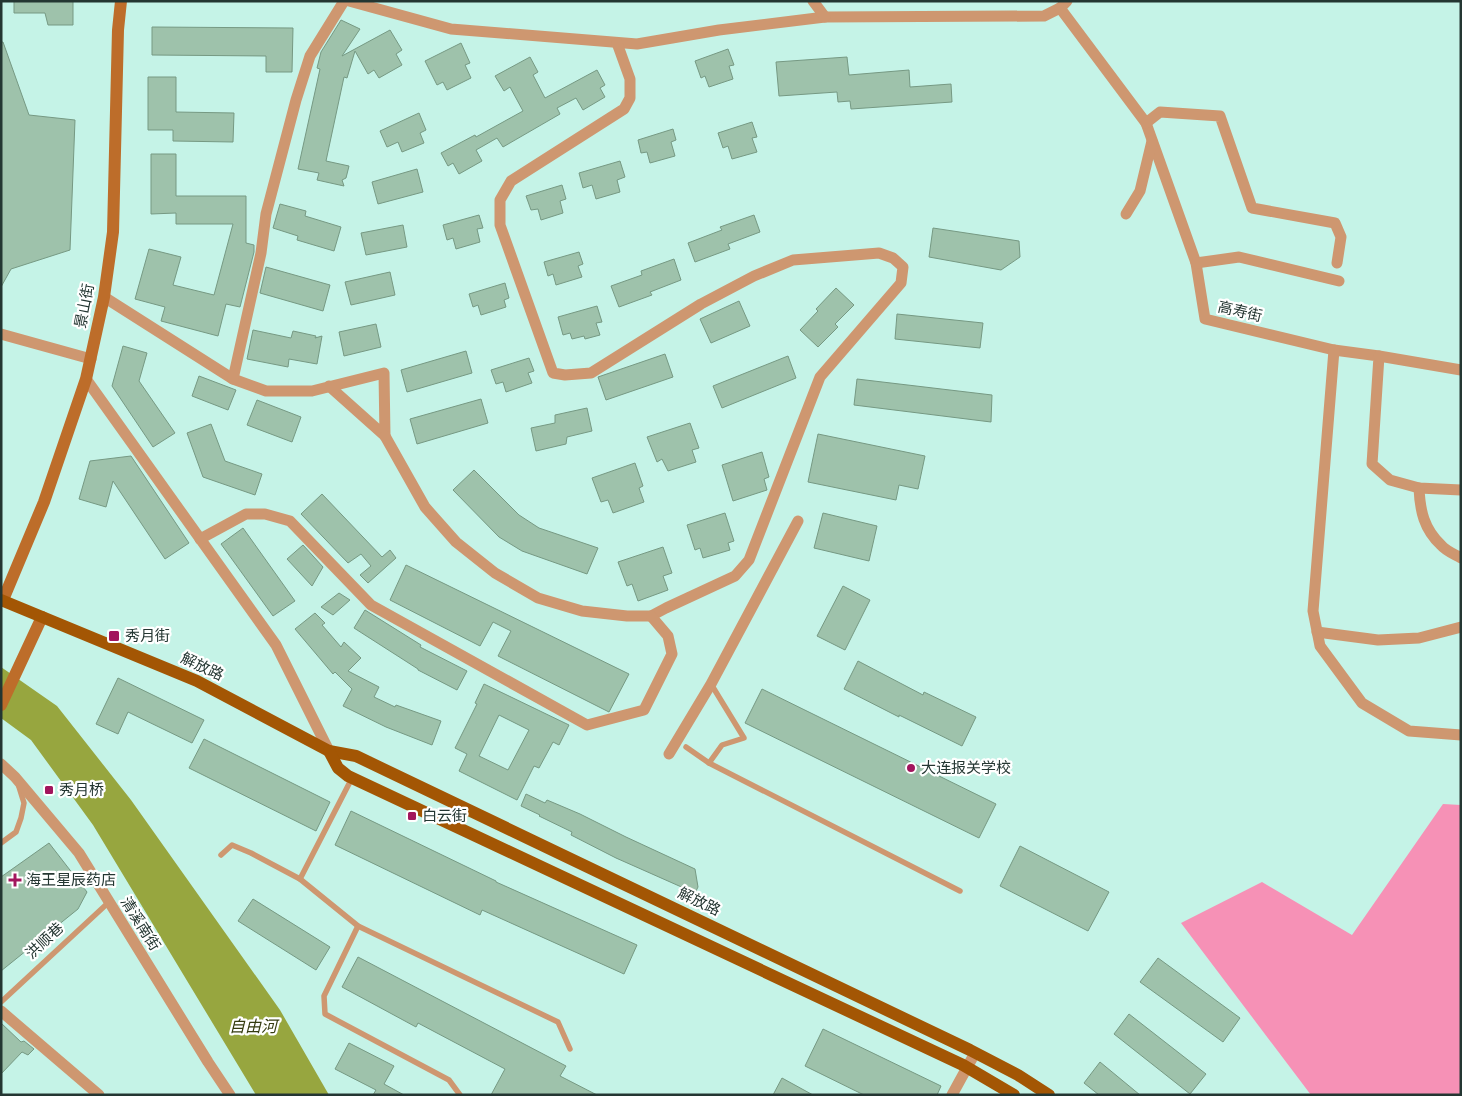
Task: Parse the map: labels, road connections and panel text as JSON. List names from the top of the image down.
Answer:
{
  "streets": {
    "main road": ["解放路"],
    "street": ["景山街", "高寿街", "清溪南街"],
    "lane": ["洪顺巷"]
  },
  "crossings": [
    ["景山街", "解放路"],
    ["清溪南街", "洪顺巷"]
  ],
  "water": ["自由河"],
  "places": {
    "transit": ["秀月街", "秀月桥", "白云街"],
    "other": ["大连报关学校"],
    "health": ["海王星辰药店"]
  }
}
